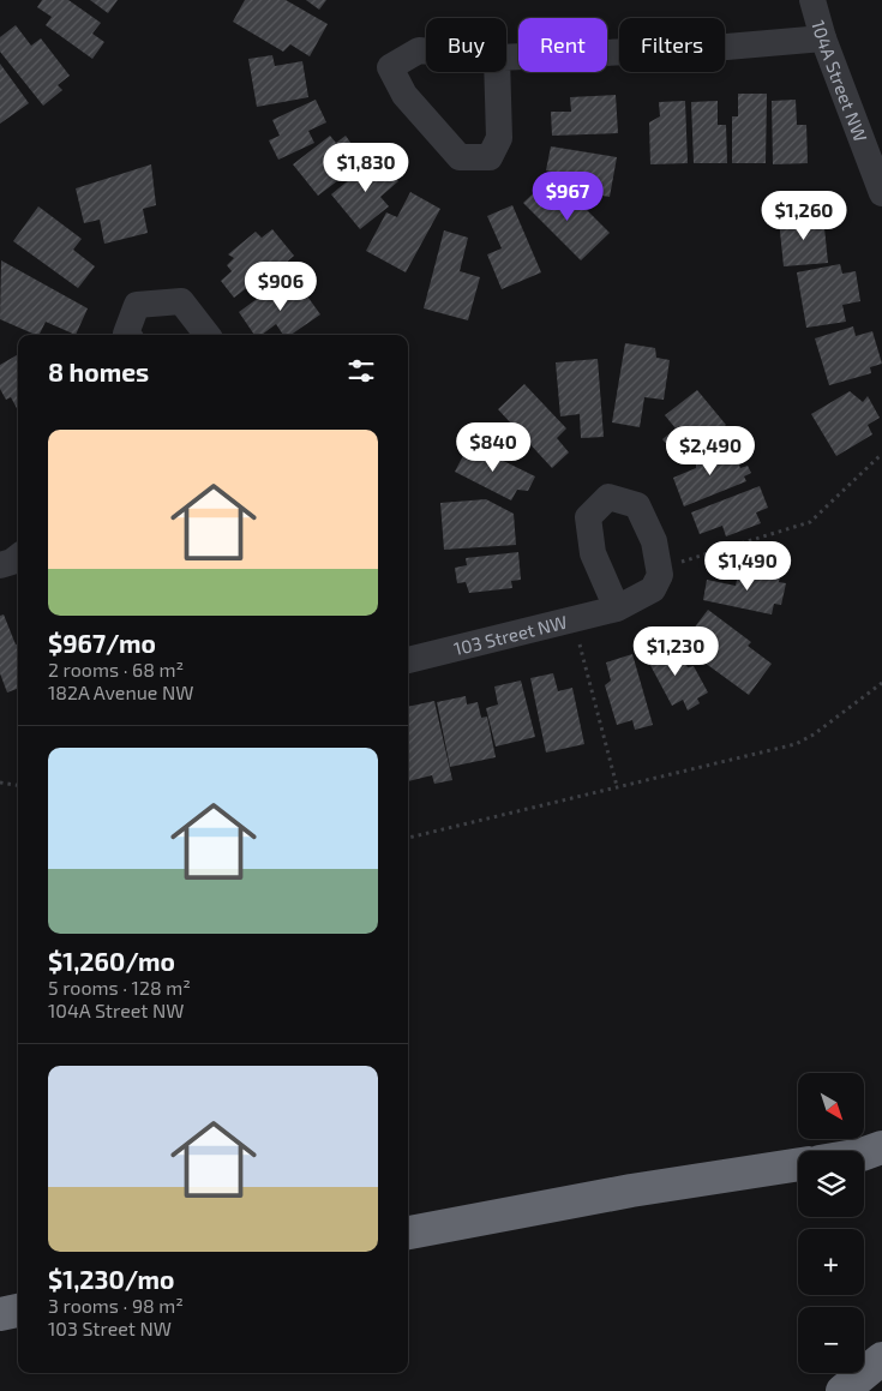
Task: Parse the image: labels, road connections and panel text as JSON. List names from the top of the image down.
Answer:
{
  "streets": {
    "street": ["104A Street NW", "103 Street NW"]
  },
  "north": "bottom right",
  "page": {
    "chip": ["Buy", "Rent", "Filters"],
    "price": [
      "$1,830",
      "$967",
      "$1,260",
      "$906",
      "$840",
      "$2,490",
      "$1,490",
      "$1,230"
    ],
    "heading": "8 homes",
    "list": [
      {
        "name": "$967/mo",
        "note": "2 rooms · 68 m² · 182A Avenue NW"
      },
      {
        "name": "$1,260/mo",
        "note": "5 rooms · 128 m² · 104A Street NW"
      },
      {
        "name": "$1,230/mo",
        "note": "3 rooms · 98 m² · 103 Street NW"
      }
    ],
    "map_buttons": ["+", "−"]
  }
}
